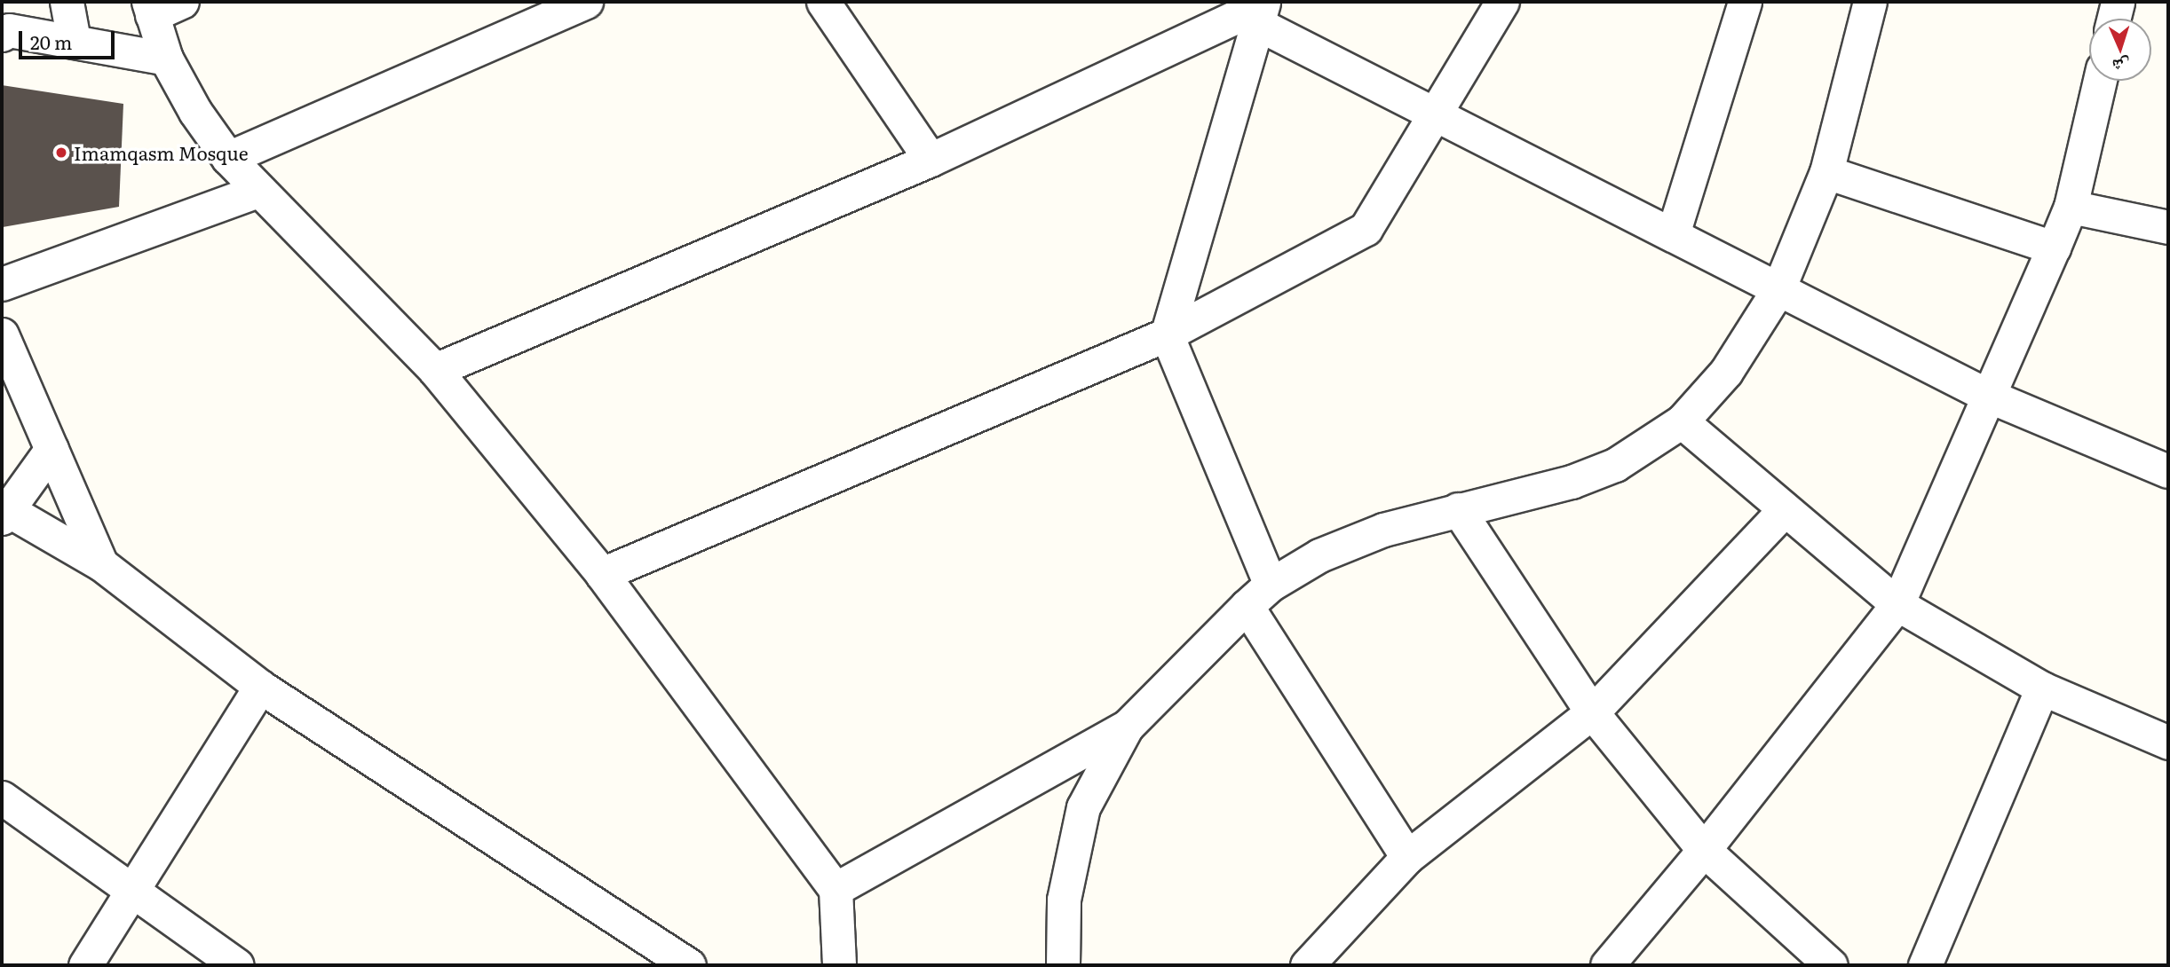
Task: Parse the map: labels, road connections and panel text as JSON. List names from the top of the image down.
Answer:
{
  "places": ["Imamqasm Mosque"],
  "scale_bar": "20 m",
  "north": "bottom"
}
